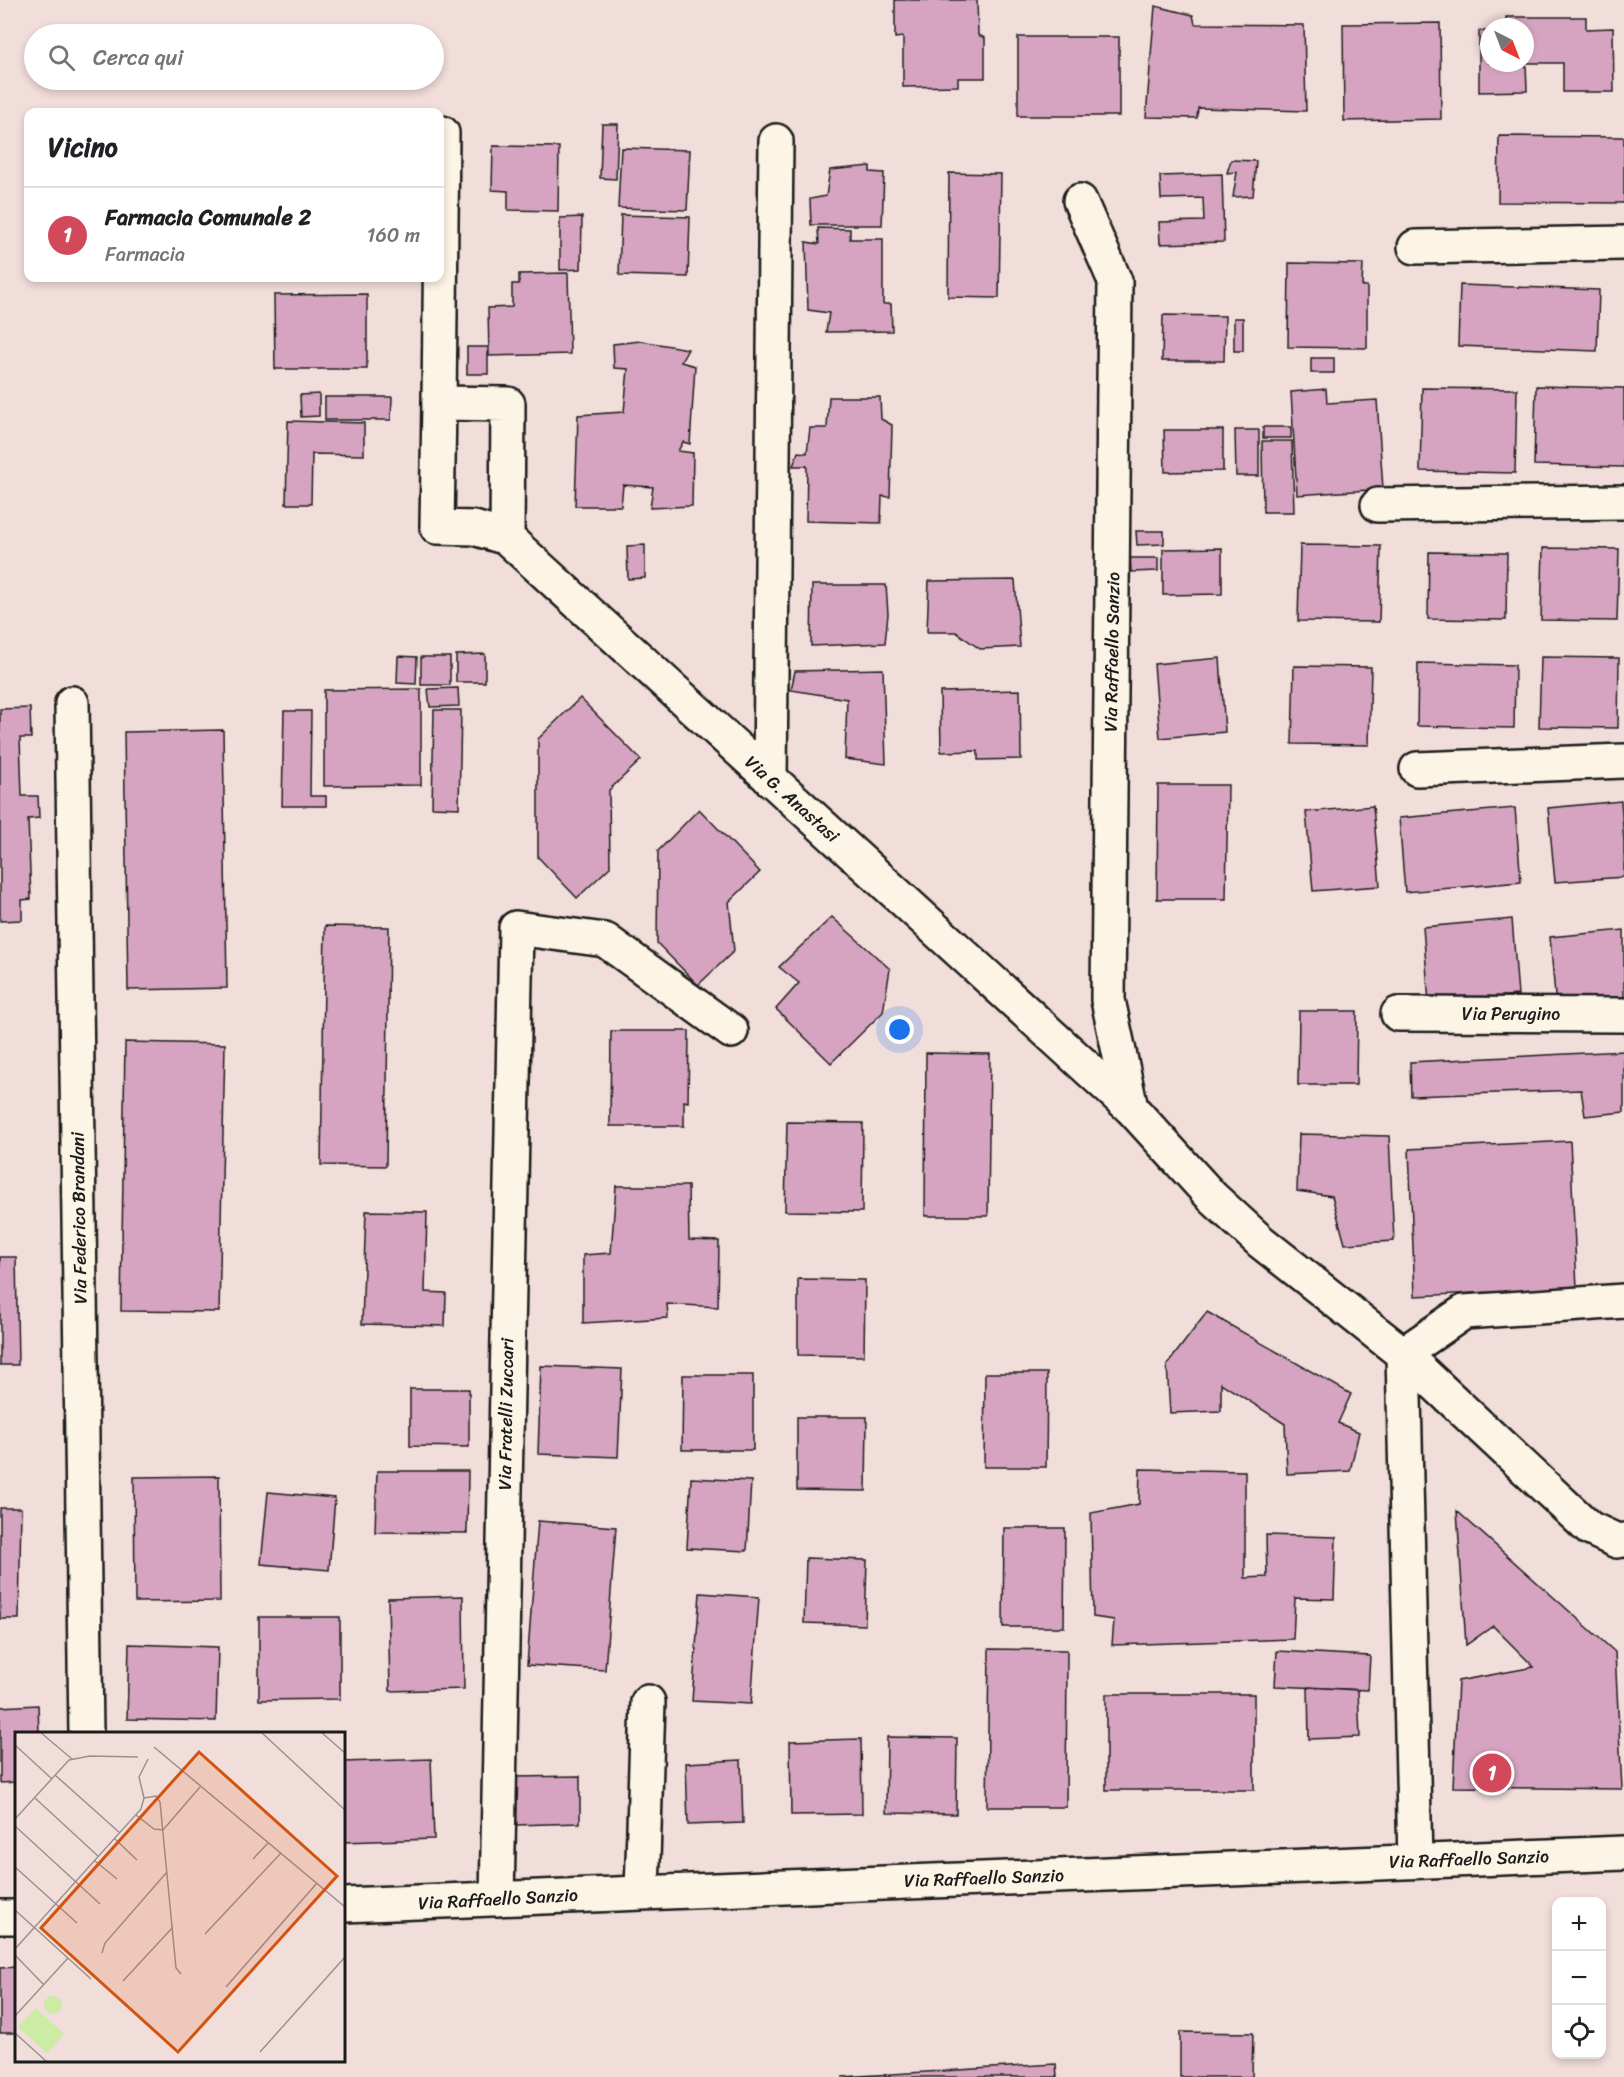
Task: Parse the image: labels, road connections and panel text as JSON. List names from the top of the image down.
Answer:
{
  "streets": {
    "street": [
      "Via Raffaello Sanzio",
      "Via G. Anastasi",
      "Via Perugino",
      "Via Federico Brandani",
      "Via Fratelli Zuccari"
    ]
  },
  "crossings": [
    ["Via Raffaello Sanzio", "Via G. Anastasi"],
    ["Via Raffaello Sanzio", "Via Fratelli Zuccari"]
  ],
  "north": "bottom right",
  "page": {
    "search": "Cerca qui",
    "heading": "Vicino",
    "list": [
      {
        "mark": "1",
        "name": "Farmacia Comunale 2",
        "note": "Farmacia",
        "value": "160 m"
      }
    ],
    "pins": "1",
    "map_buttons": ["+", "−"]
  }
}
